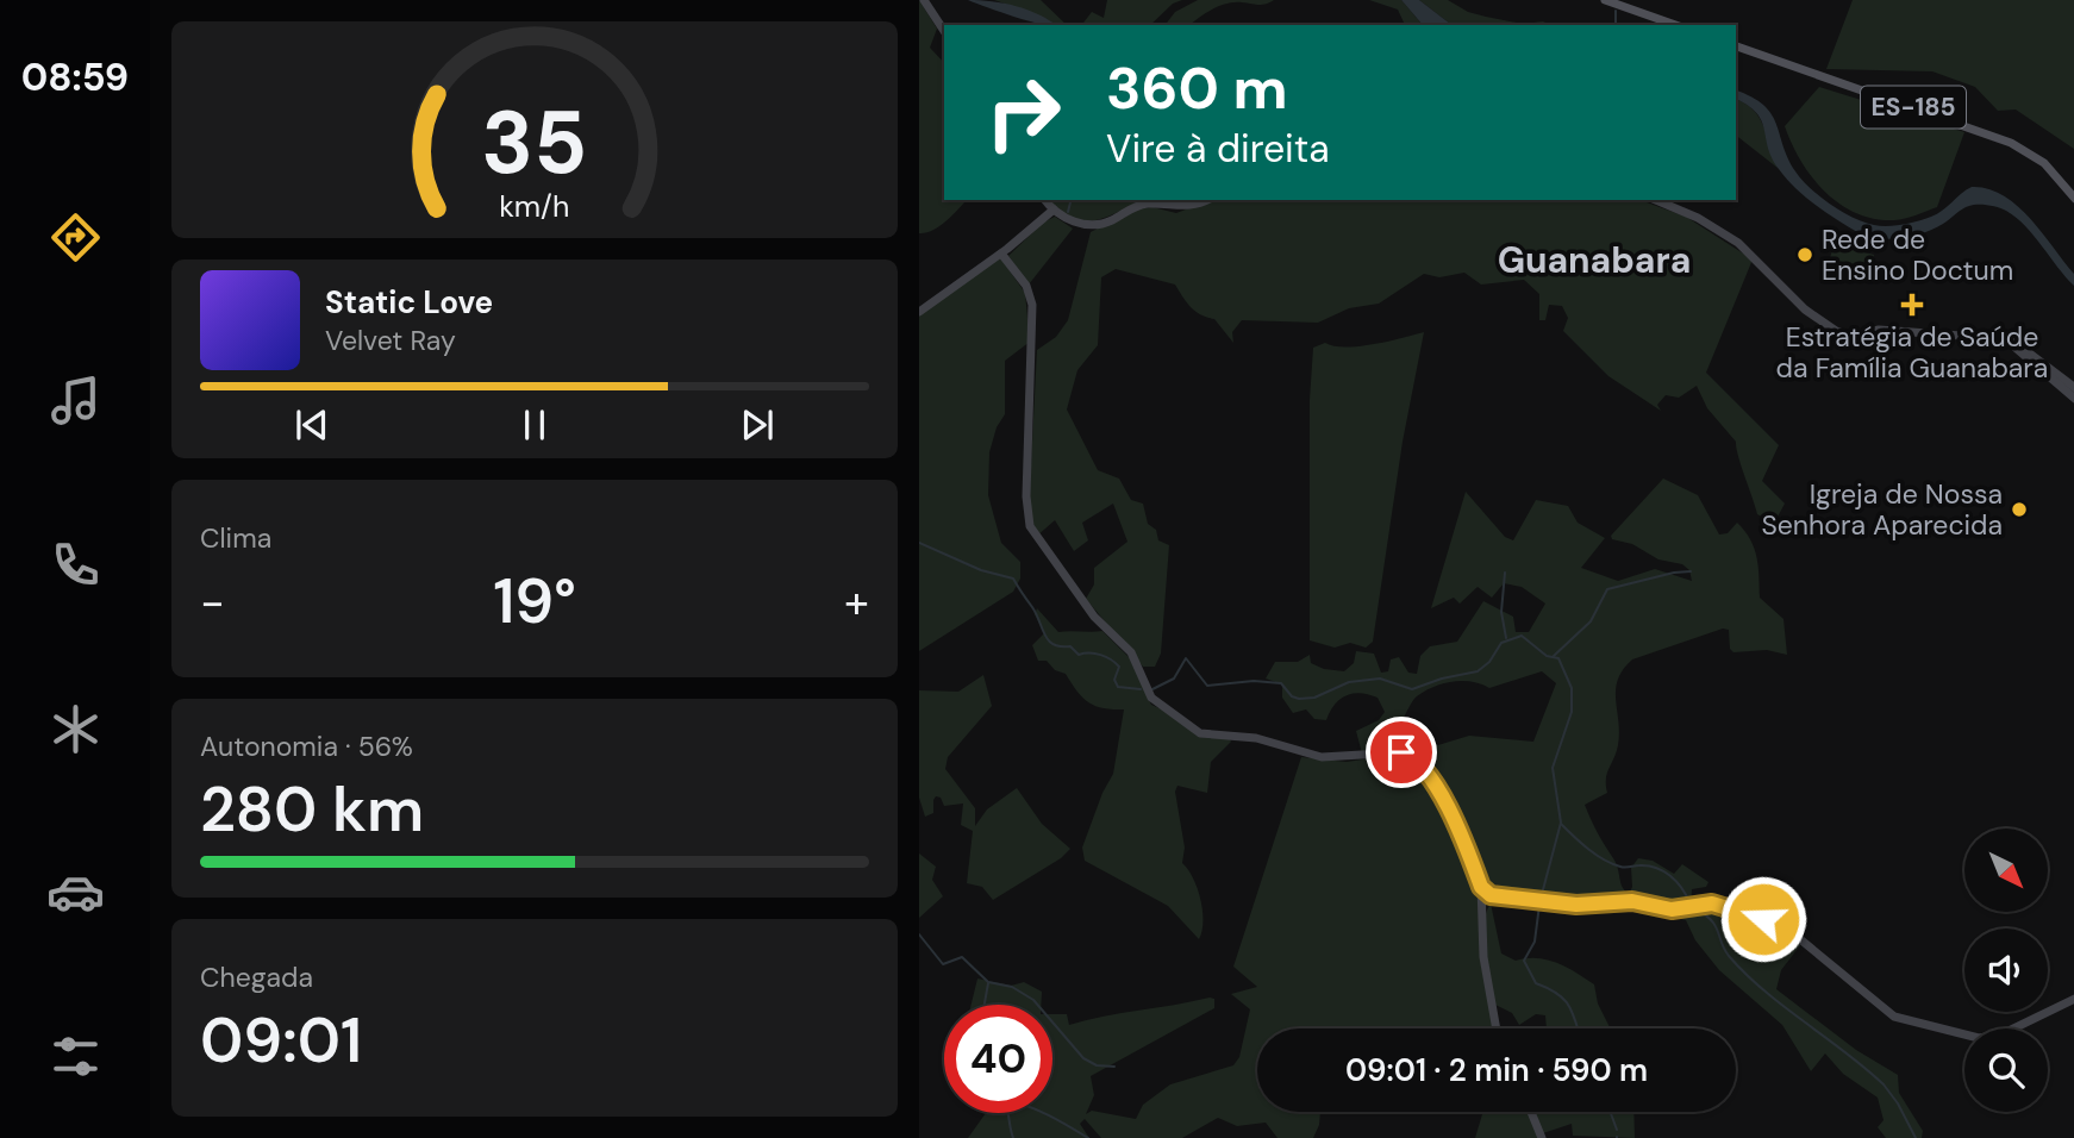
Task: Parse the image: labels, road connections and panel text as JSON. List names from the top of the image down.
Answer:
{
  "streets": {
    "main road": ["ES-185"]
  },
  "districts": ["Guanabara"],
  "places": {
    "other": ["Rede de Ensino Doctum", "Igreja de Nossa Senhora Aparecida"],
    "health": ["Estratégia de Saúde da Família Guanabara"]
  },
  "north": "bottom right",
  "page": {
    "tabs": "08:59",
    "turn": ["360 m", "Vire à direita"],
    "song": ["Static Love", "Velvet Ray"],
    "tile": [
      "Clima",
      ["Autonomia · 56%", "280 km"],
      ["Chegada", "09:01"]
    ],
    "heat": ["−", "19°", "+"],
    "limit": "40",
    "trip": "09:01 · 2 min · 590 m",
    "gauge": ["35", "km/h"]
  }
}
